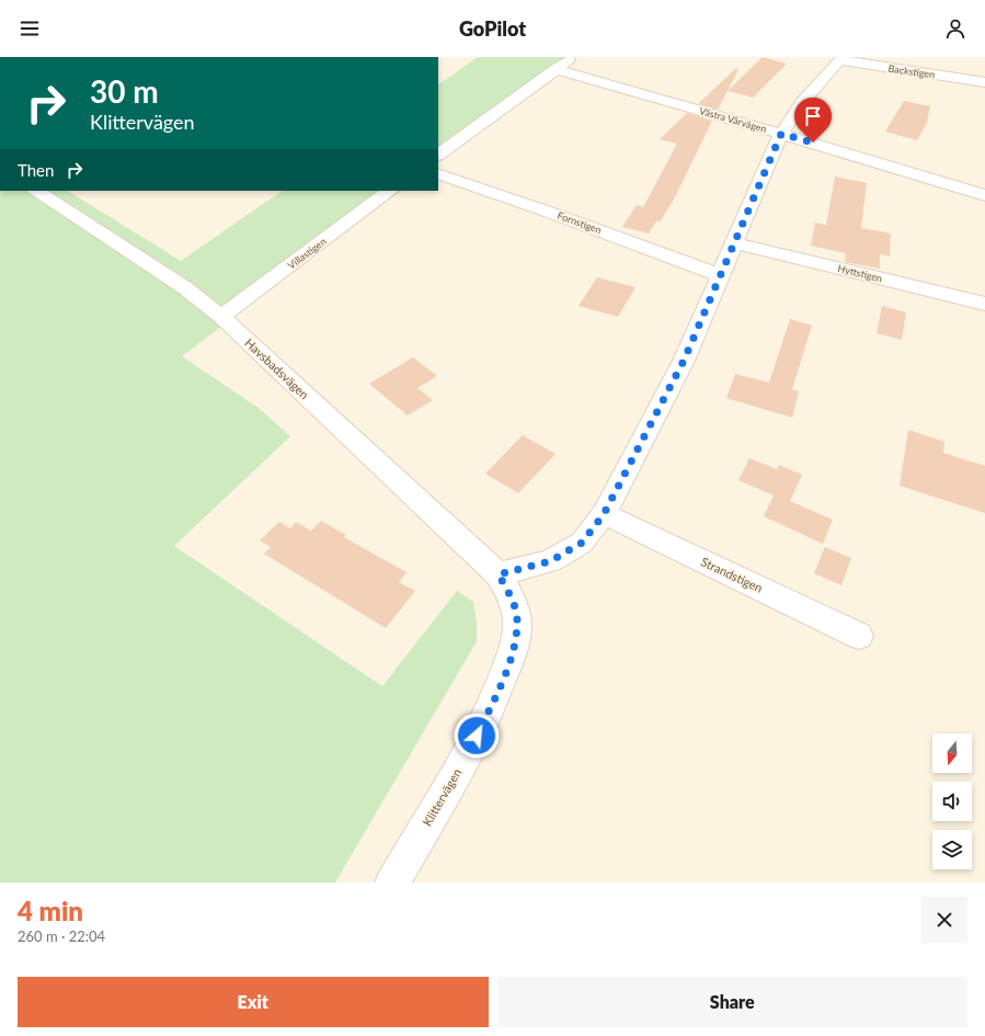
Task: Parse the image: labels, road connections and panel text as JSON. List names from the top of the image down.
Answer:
{
  "streets": {
    "street": [
      "Backstigen",
      "Västra Vårvägen",
      "Fornstigen",
      "Villastigen",
      "Hyttstigen",
      "Havsbadsvägen",
      "Strandstigen",
      "Klittervägen"
    ]
  },
  "crossings": [
    ["Villastigen", "Havsbadsvägen"],
    ["Havsbadsvägen", "Klittervägen"]
  ],
  "north": "bottom",
  "page": {
    "header": "GoPilot",
    "turn": ["30 m", "Klittervägen"],
    "then": "Then",
    "heading": ["4 min", "260 m · 22:04"],
    "buttons": ["Exit", "Share"]
  }
}
